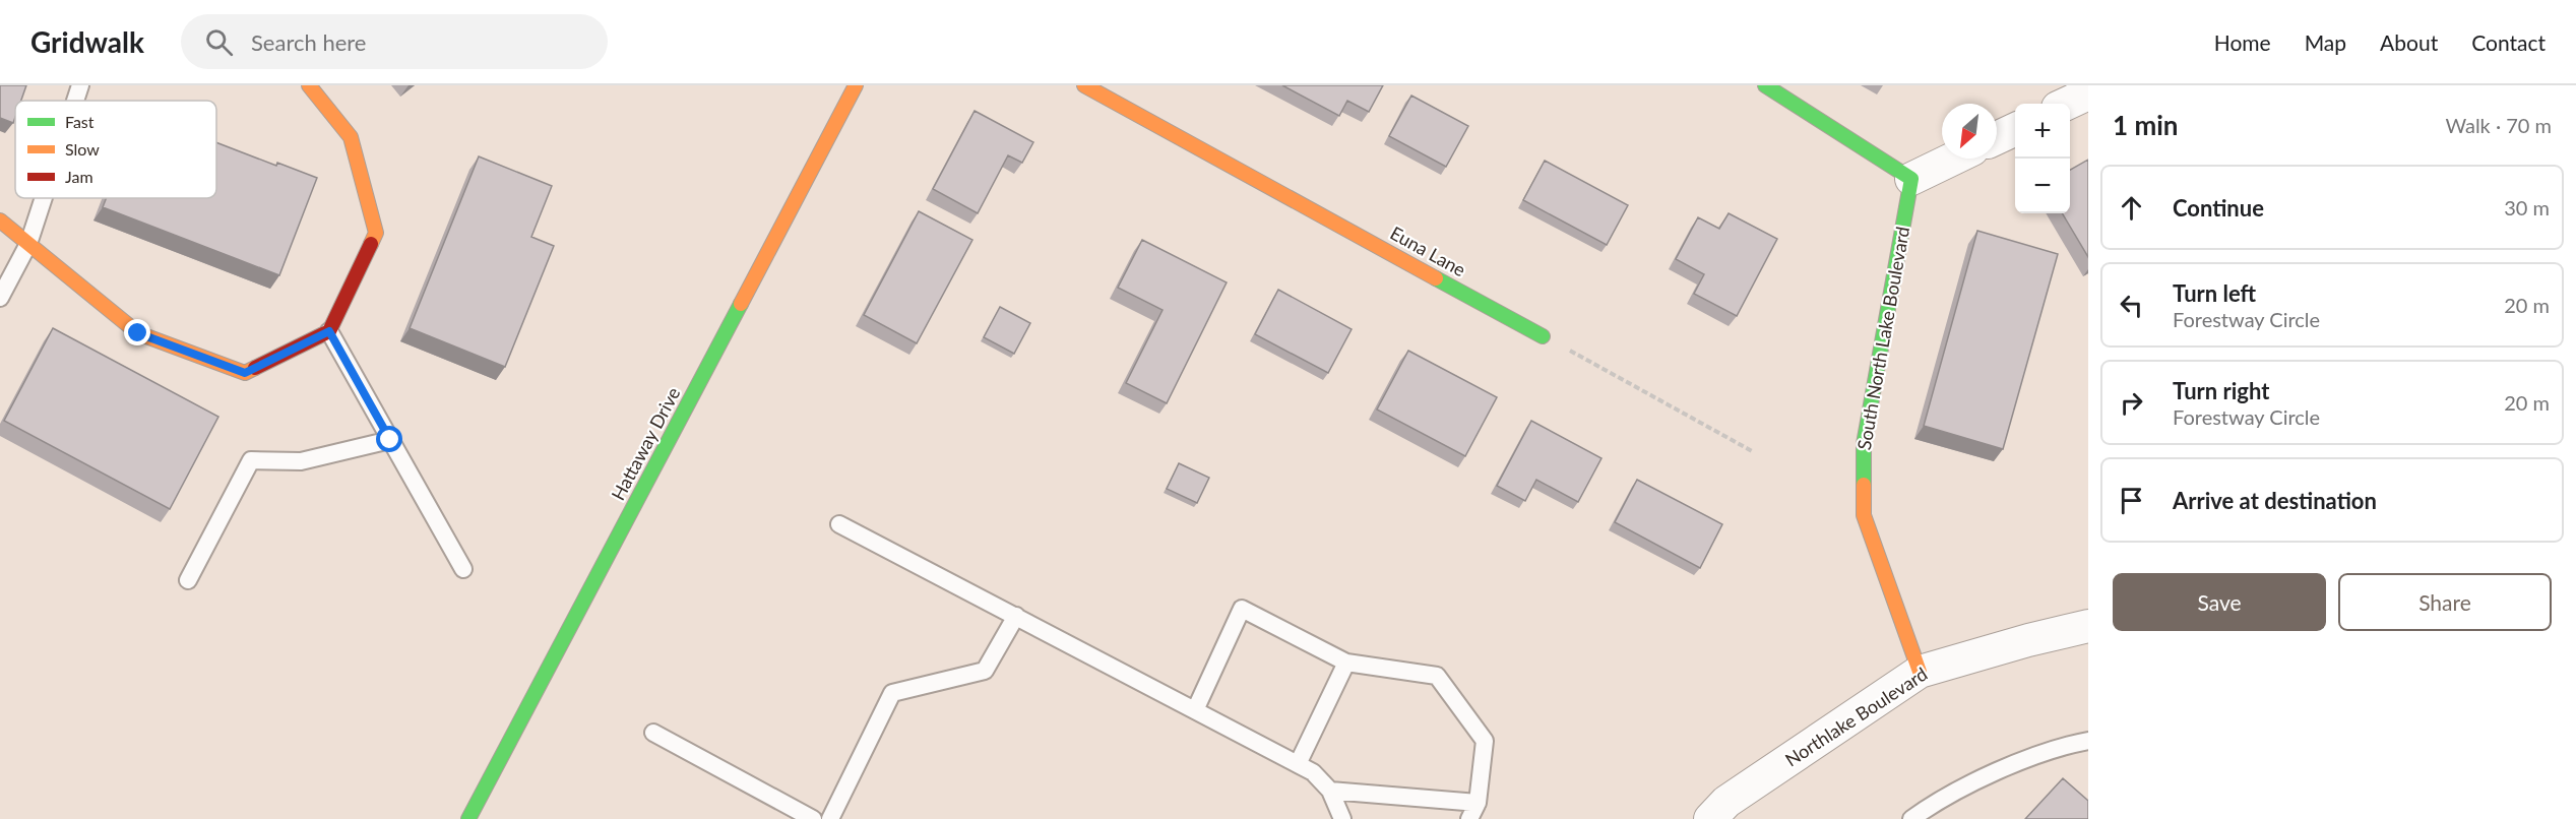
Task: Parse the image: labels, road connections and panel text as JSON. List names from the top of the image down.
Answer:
{
  "streets": {
    "street": [
      "Euna Lane",
      "South North Lake Boulevard",
      "Hattaway Drive",
      "Northlake Boulevard"
    ]
  },
  "crossings": [
    ["South North Lake Boulevard", "Northlake Boulevard"]
  ],
  "legend": ["Fast", "Slow", "Jam"],
  "north": "bottom left",
  "page": {
    "header": "Gridwalk",
    "search": "Search here",
    "nav": [
      "Home",
      "Map",
      "About",
      "Contact"
    ],
    "heading": ["1 min", "Walk · 70 m"],
    "map_buttons": ["+", "−"],
    "list": [
      ["Continue", "30 m"],
      ["Turn left", "Forestway Circle", "20 m"],
      ["Turn right", "Forestway Circle", "20 m"],
      "Arrive at destination"
    ],
    "buttons": ["Save", "Share"]
  }
}
